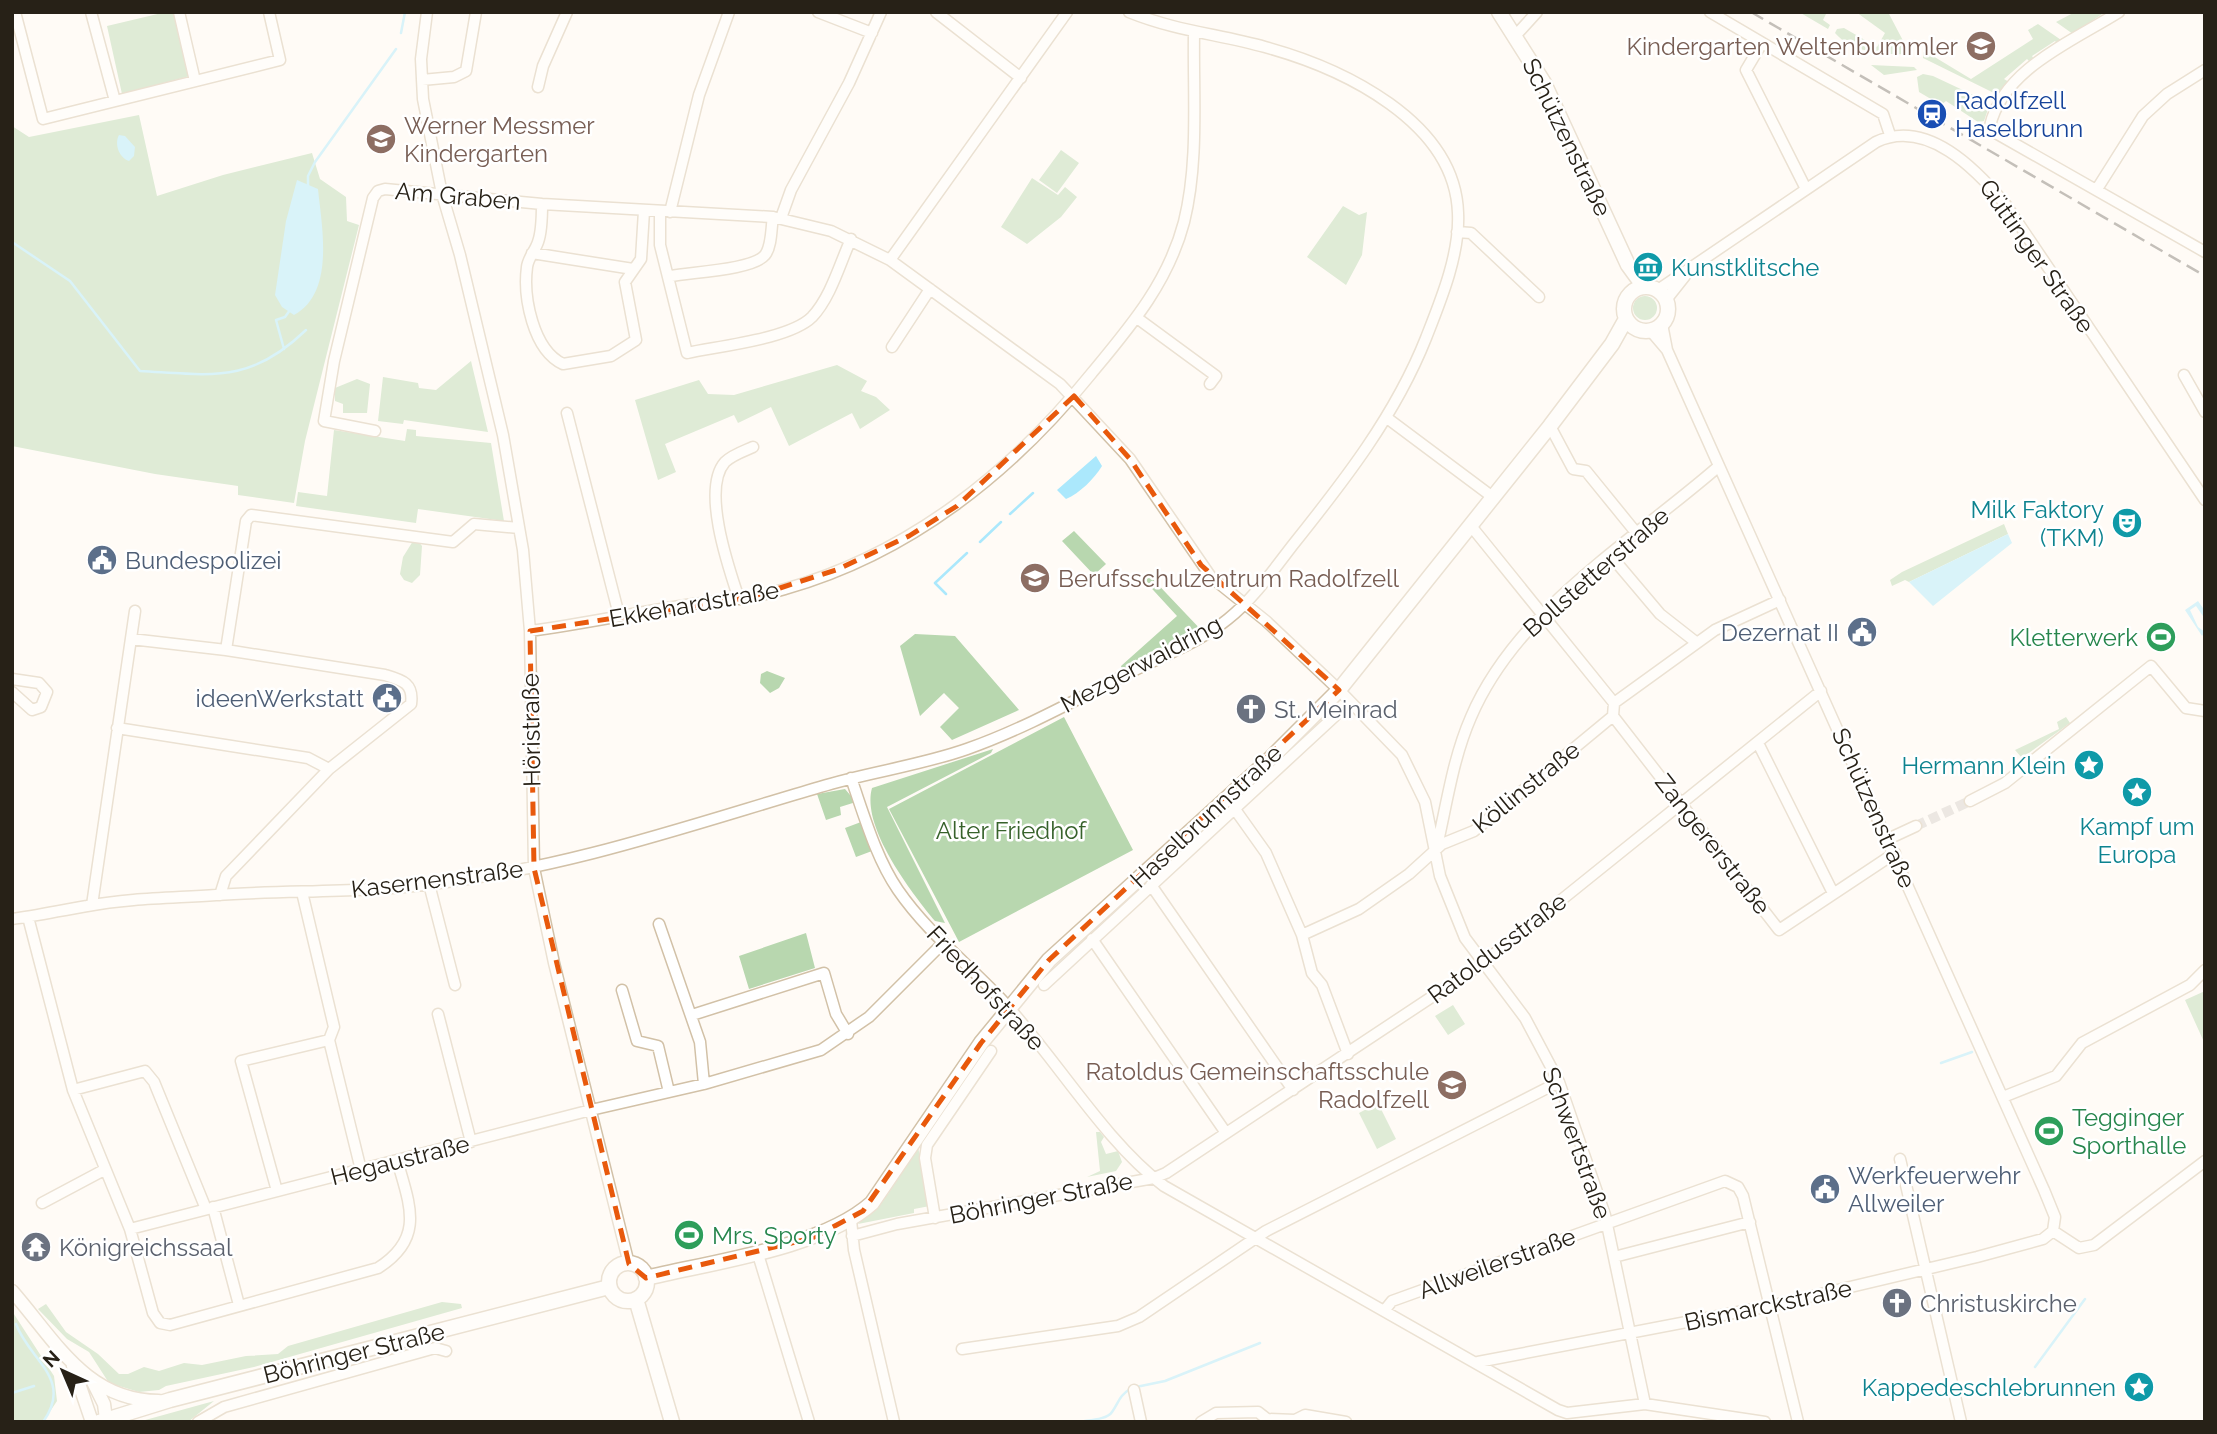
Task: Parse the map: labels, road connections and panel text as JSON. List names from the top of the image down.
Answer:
{
  "streets": {
    "main road": ["Schützenstraße", "Haselbrunnstraße", "Böhringer Straße"],
    "street": [
      "Am Graben",
      "Güttinger Straße",
      "Bollstetterstraße",
      "Ekkehardstraße",
      "Mezgerwaidring",
      "Höristraße",
      "Köllinstraße",
      "Zangererstraße",
      "Kasernenstraße",
      "Ratoldusstraße",
      "Friedhofstraße",
      "Schwertstraße",
      "Hegaustraße",
      "Allweilerstraße",
      "Bismarckstraße"
    ]
  },
  "crossings": [
    ["Schützenstraße", "Bollstetterstraße"],
    ["Schützenstraße", "Zangererstraße"],
    ["Schützenstraße", "Ratoldusstraße"],
    ["Schützenstraße", "Bismarckstraße"],
    ["Am Graben", "Ekkehardstraße"],
    ["Am Graben", "Mezgerwaidring"],
    ["Am Graben", "Höristraße"],
    ["Am Graben", "Schwertstraße"],
    ["Bollstetterstraße", "Köllinstraße"],
    ["Bollstetterstraße", "Schwertstraße"],
    ["Ekkehardstraße", "Mezgerwaidring"],
    ["Ekkehardstraße", "Höristraße"],
    ["Mezgerwaidring", "Kasernenstraße"],
    ["Mezgerwaidring", "Friedhofstraße"],
    ["Mezgerwaidring", "Schwertstraße"],
    ["Höristraße", "Kasernenstraße"],
    ["Höristraße", "Hegaustraße"],
    ["Höristraße", "Böhringer Straße"],
    ["Köllinstraße", "Zangererstraße"],
    ["Köllinstraße", "Schwertstraße"],
    ["Haselbrunnstraße", "Friedhofstraße"],
    ["Haselbrunnstraße", "Schwertstraße"],
    ["Zangererstraße", "Ratoldusstraße"],
    ["Kasernenstraße", "Friedhofstraße"],
    ["Ratoldusstraße", "Friedhofstraße"],
    ["Ratoldusstraße", "Schwertstraße"],
    ["Ratoldusstraße", "Böhringer Straße"],
    ["Friedhofstraße", "Hegaustraße"],
    ["Friedhofstraße", "Böhringer Straße"],
    ["Schwertstraße", "Allweilerstraße"],
    ["Schwertstraße", "Bismarckstraße"],
    ["Böhringer Straße", "Allweilerstraße"],
    ["Böhringer Straße", "Bismarckstraße"]
  ],
  "parks": ["Alter Friedhof"],
  "places": {
    "school or university": [
      "Kindergarten Weltenbummler",
      "Werner Messmer Kindergarten",
      "Berufsschulzentrum Radolfzell",
      "Ratoldus Gemeinschaftsschule Radolfzell"
    ],
    "station": ["Radolfzell Haselbrunn"],
    "museum": ["Kunstklitsche"],
    "theatre": ["Milk Faktory (TKM)"],
    "public building": [
      "Bundespolizei",
      "Dezernat II",
      "ideenWerkstatt",
      "Werkfeuerwehr Allweiler"
    ],
    "sports": ["Kletterwerk", "Tegginger Sporthalle", "Mrs. Sporty"],
    "church": ["St. Meinrad", "Christuskirche"],
    "place": ["Hermann Klein", "Kampf um Europa", "Kappedeschlebrunnen"],
    "temple": ["Königreichssaal"]
  },
  "north": "top left"
}
